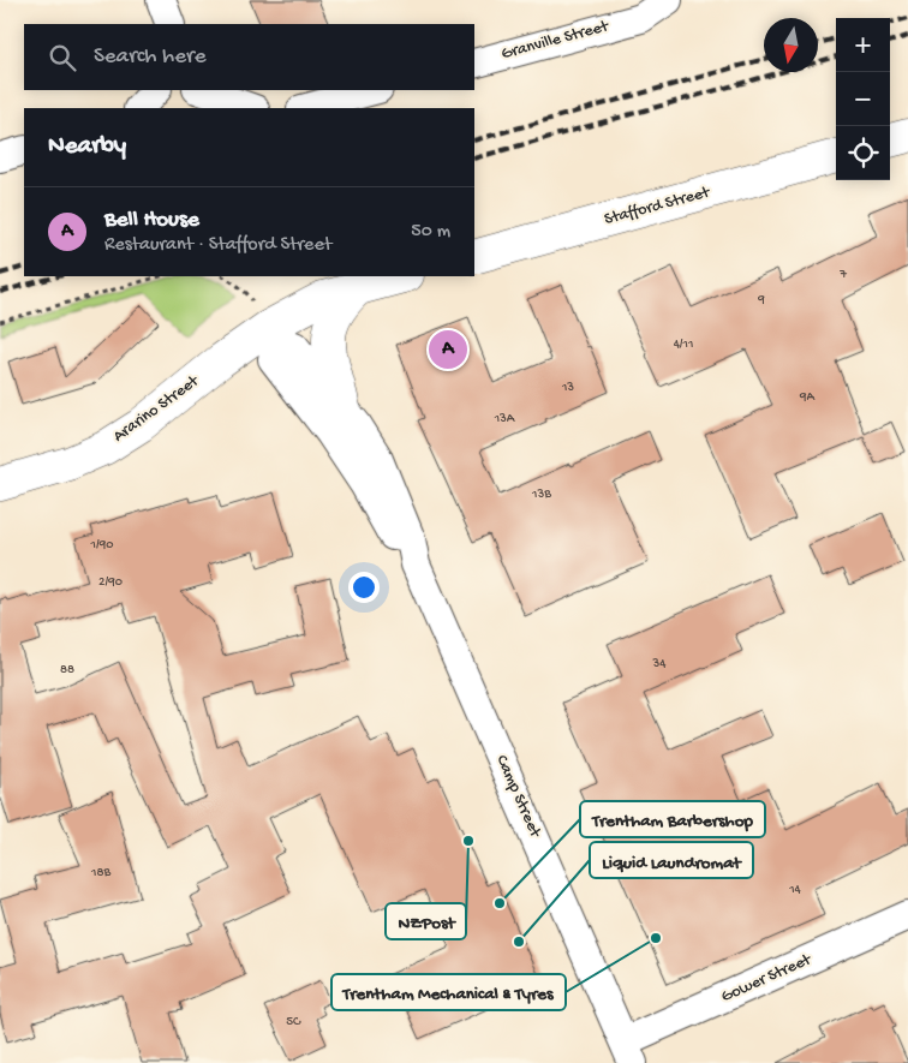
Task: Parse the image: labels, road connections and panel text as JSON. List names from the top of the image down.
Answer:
{
  "streets": {
    "street": [
      "Granville Street",
      "Stafford Street",
      "Ararino Street",
      "Camp Street",
      "Gower Street"
    ]
  },
  "crossings": [
    ["Ararino Street", "Camp Street"],
    ["Camp Street", "Gower Street"]
  ],
  "places": [
    "NZPost",
    "Trentham Barbershop",
    "Trentham Mechanical & Tyres",
    "Liquid Laundromat"
  ],
  "house_numbers": [
    "7",
    "9",
    "4/11",
    "13",
    "9A",
    "13A",
    "13B",
    "1/90",
    "2/90",
    "34",
    "88",
    "18B",
    "14",
    "5C"
  ],
  "north": "bottom",
  "page": {
    "map_buttons": ["+", "−"],
    "search": "Search here",
    "heading": "Nearby",
    "list": [
      {
        "mark": "A",
        "name": "Bell House",
        "note": "Restaurant · Stafford Street",
        "value": "50 m"
      }
    ],
    "pins": "A"
  }
}
